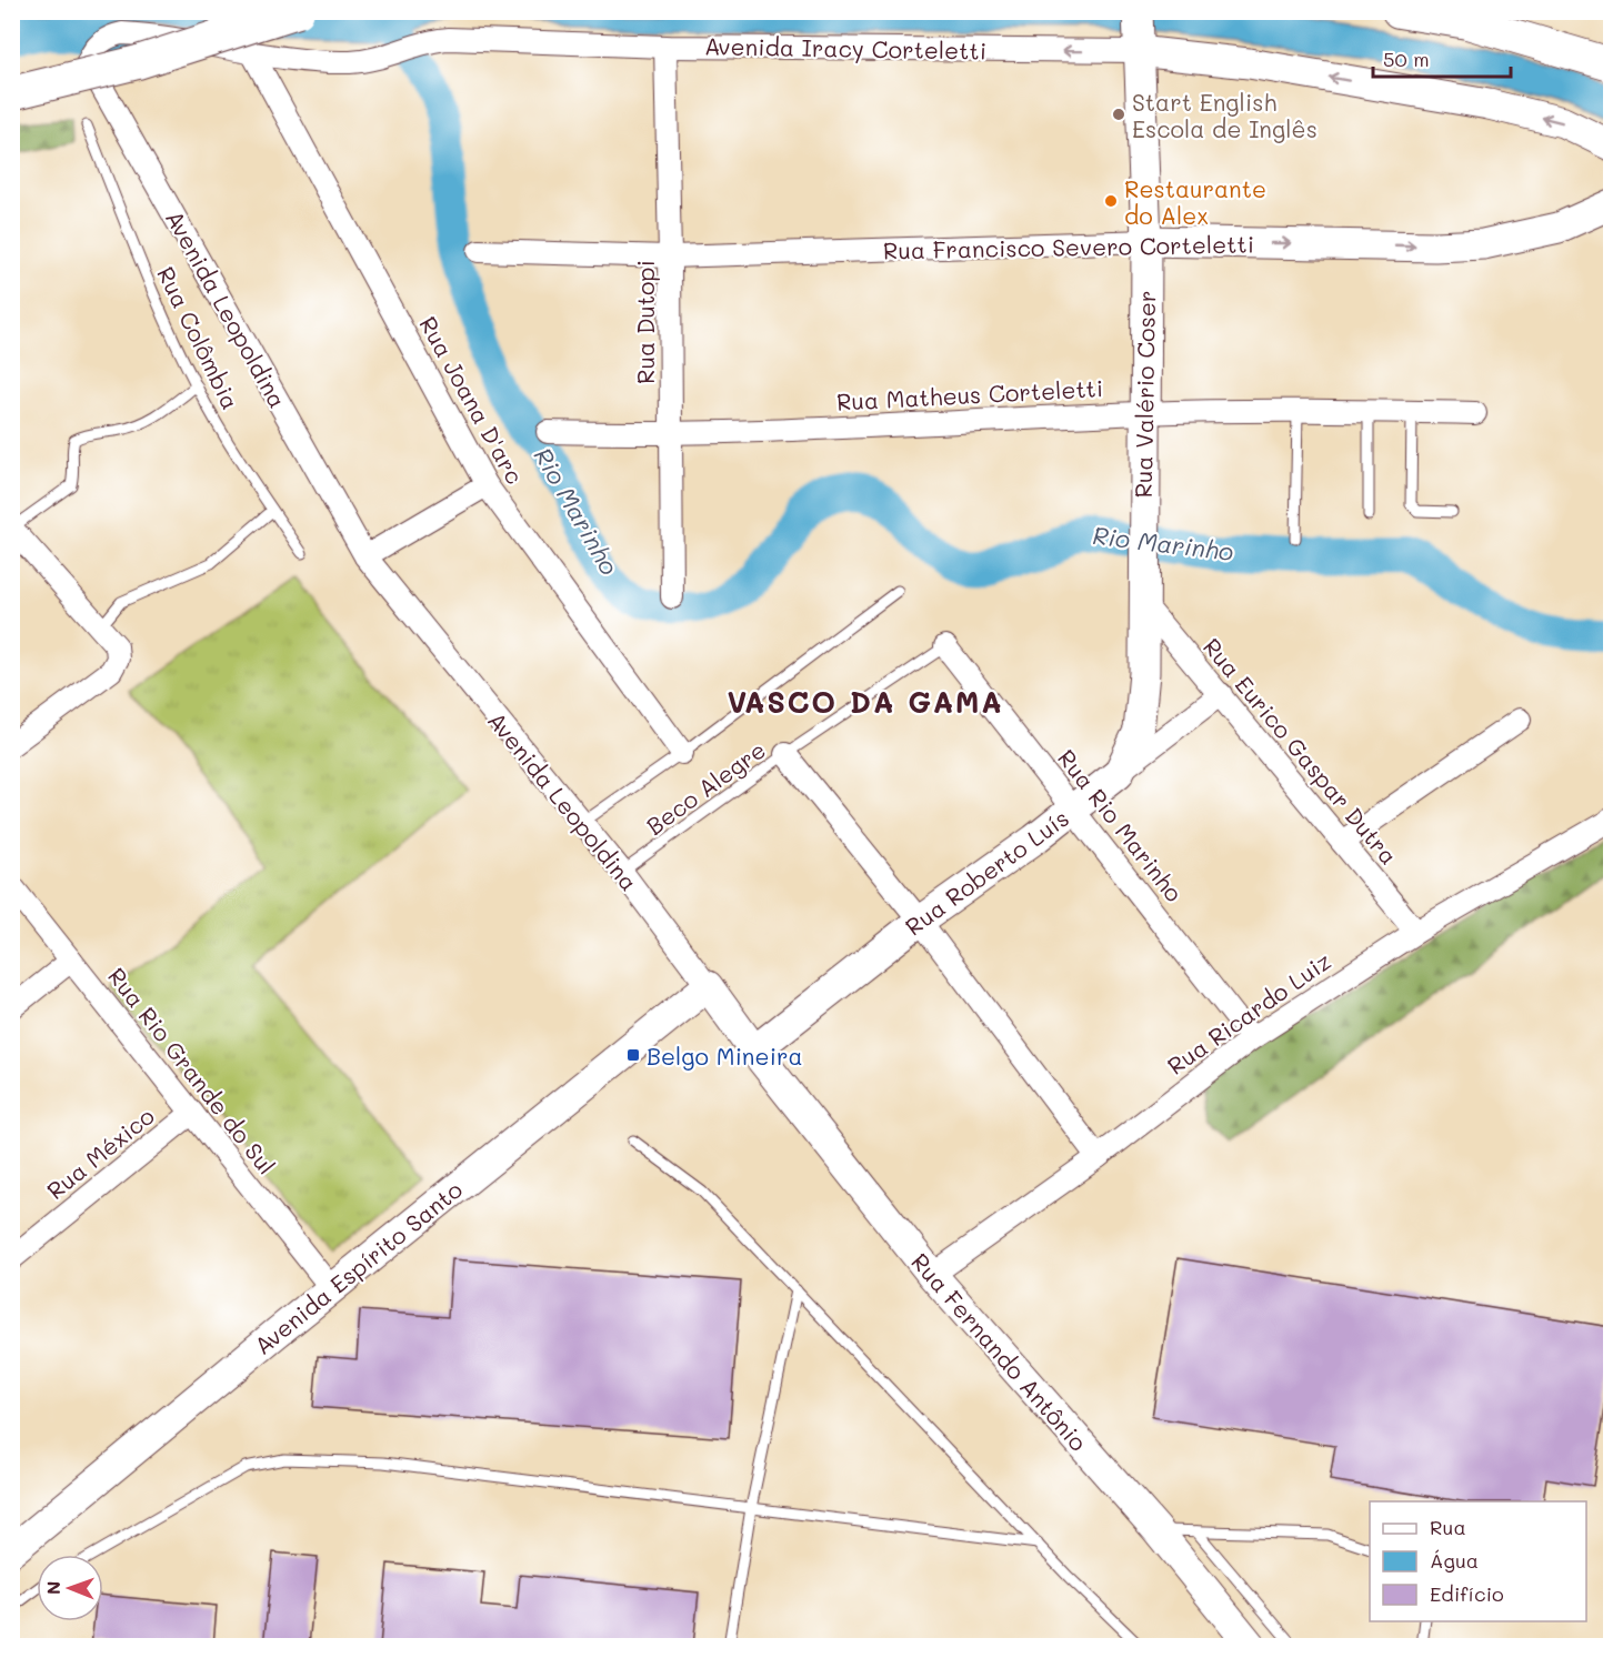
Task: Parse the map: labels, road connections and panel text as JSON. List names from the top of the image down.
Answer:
{
  "streets": {
    "street": [
      "Avenida Iracy Corteletti",
      "Rua Francisco Severo Corteletti",
      "Avenida Leopoldina",
      "Rua Dutopi",
      "Rua Matheus Corteletti",
      "Rua Valério Coser",
      "Rua Joana D'arc",
      "Rua Eurico Gaspar Dutra",
      "Rua Rio Marinho",
      "Rua Roberto Luís",
      "Rua Ricardo Luiz",
      "Rua Rio Grande do Sul",
      "Rua México",
      "Avenida Espírito Santo",
      "Rua Fernando Antônio"
    ],
    "lane": ["Rua Colômbia", "Beco Alegre"]
  },
  "crossings": [
    ["Avenida Iracy Corteletti", "Avenida Leopoldina"],
    ["Avenida Iracy Corteletti", "Rua Dutopi"],
    ["Avenida Iracy Corteletti", "Rua Valério Coser"],
    ["Avenida Iracy Corteletti", "Rua Joana D'arc"],
    ["Rua Francisco Severo Corteletti", "Rua Dutopi"],
    ["Rua Francisco Severo Corteletti", "Rua Valério Coser"],
    ["Avenida Leopoldina", "Beco Alegre"],
    ["Avenida Leopoldina", "Rua Roberto Luís"],
    ["Avenida Leopoldina", "Avenida Espírito Santo"],
    ["Avenida Leopoldina", "Rua Fernando Antônio"],
    ["Rua Dutopi", "Rua Matheus Corteletti"],
    ["Rua Matheus Corteletti", "Rua Valério Coser"],
    ["Rua Valério Coser", "Rua Eurico Gaspar Dutra"],
    ["Rua Valério Coser", "Rua Roberto Luís"],
    ["Rua Eurico Gaspar Dutra", "Rua Roberto Luís"],
    ["Rua Eurico Gaspar Dutra", "Rua Ricardo Luiz"],
    ["Beco Alegre", "Rua Rio Marinho"],
    ["Rua Rio Marinho", "Rua Roberto Luís"],
    ["Rua Rio Marinho", "Rua Ricardo Luiz"],
    ["Rua Roberto Luís", "Rua Fernando Antônio"],
    ["Rua Ricardo Luiz", "Rua Fernando Antônio"],
    ["Rua Rio Grande do Sul", "Rua México"],
    ["Rua Rio Grande do Sul", "Avenida Espírito Santo"]
  ],
  "one_way": ["Avenida Iracy Corteletti", "Rua Francisco Severo Corteletti"],
  "districts": ["VASCO DA GAMA"],
  "water": ["Rio Marinho"],
  "places": {
    "other": ["Start English Escola de Inglês", "Restaurante do Alex"],
    "transit": ["Belgo Mineira"]
  },
  "legend": ["Rua", "Água", "Edifício"],
  "scale_bar": "50 m",
  "north": "left"
}
